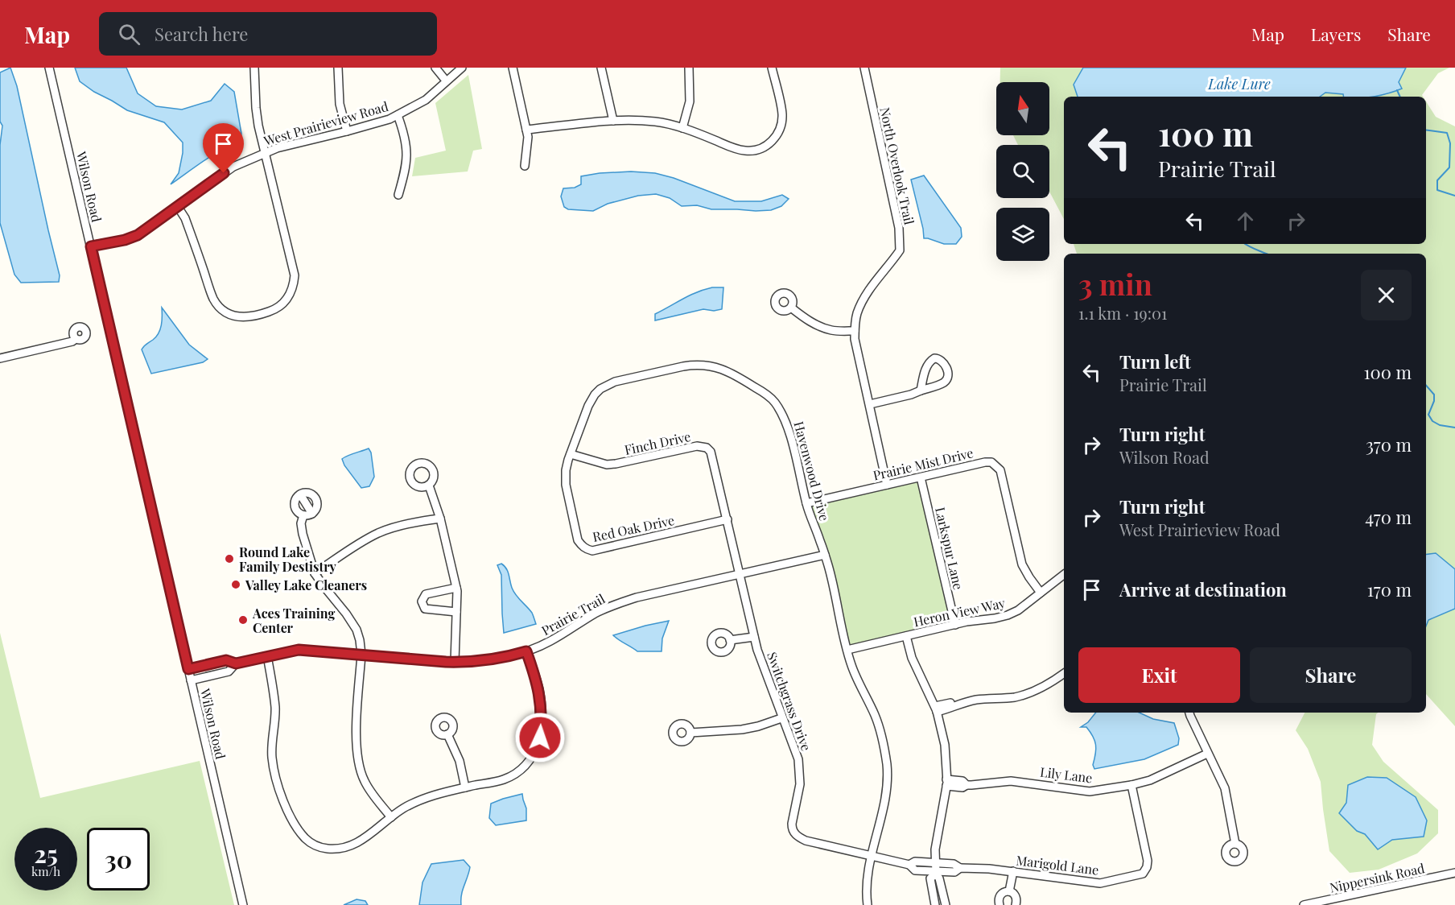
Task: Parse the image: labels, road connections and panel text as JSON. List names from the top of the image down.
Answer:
{
  "streets": {
    "street": [
      "West Prairieview Road",
      "North Overlook Trail",
      "Wilson Road",
      "Finch Drive",
      "Prairie Mist Drive",
      "Havenwood Drive",
      "Red Oak Drive",
      "Larkspur Lane",
      "Heron View Way",
      "Prairie Trail",
      "Switchgrass Drive",
      "Lily Lane",
      "Marigold Lane",
      "Nippersink Road"
    ]
  },
  "crossings": [
    ["West Prairieview Road", "Wilson Road"],
    ["North Overlook Trail", "Prairie Mist Drive"],
    ["Wilson Road", "Prairie Trail"],
    ["Finch Drive", "Havenwood Drive"],
    ["Finch Drive", "Red Oak Drive"],
    ["Finch Drive", "Prairie Trail"],
    ["Finch Drive", "Switchgrass Drive"],
    ["Prairie Mist Drive", "Havenwood Drive"],
    ["Prairie Mist Drive", "Larkspur Lane"],
    ["Prairie Mist Drive", "Heron View Way"],
    ["Havenwood Drive", "Red Oak Drive"],
    ["Havenwood Drive", "Heron View Way"],
    ["Havenwood Drive", "Prairie Trail"],
    ["Havenwood Drive", "Switchgrass Drive"],
    ["Larkspur Lane", "Heron View Way"],
    ["Prairie Trail", "Switchgrass Drive"],
    ["Switchgrass Drive", "Marigold Lane"],
    ["Lily Lane", "Marigold Lane"]
  ],
  "water": ["Lake Lure"],
  "places": ["Round Lake Family Destistry", "Valley Lake Cleaners", "Aces Training Center"],
  "north": "top",
  "page": {
    "header": "Map",
    "search": "Search here",
    "nav": ["Map", "Layers", "Share"],
    "turn": ["100 m", "Prairie Trail"],
    "heading": ["3 min", "1.1 km · 19:01"],
    "list": [
      {
        "name": "Turn left",
        "note": "Prairie Trail",
        "value": "100 m"
      },
      {
        "name": "Turn right",
        "note": "Wilson Road",
        "value": "370 m"
      },
      {
        "name": "Turn right",
        "note": "West Prairieview Road",
        "value": "470 m"
      },
      {
        "name": "Arrive at destination",
        "value": "170 m"
      }
    ],
    "buttons": ["Exit", "Share"],
    "speed": "25 km/h",
    "limit": "30"
  }
}
